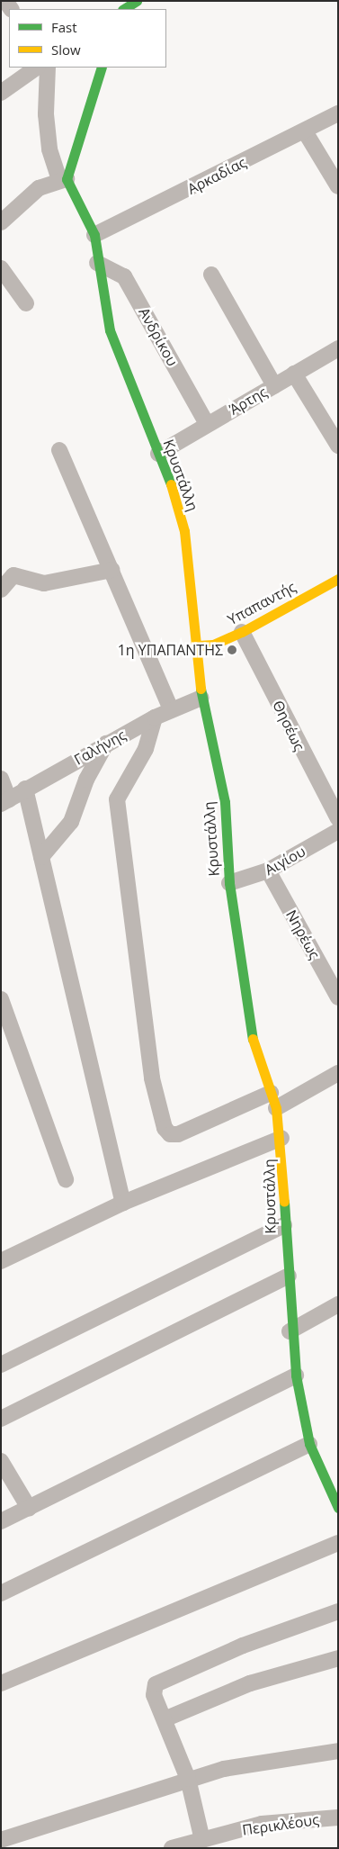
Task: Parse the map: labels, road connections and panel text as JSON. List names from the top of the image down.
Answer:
{
  "streets": {
    "street": [
      "Αρκαδίας",
      "Ανδρίκου",
      "Άρτης",
      "Κρυστάλλη",
      "Υπαπαντής",
      "Θησέως",
      "Γαλήνης",
      "Αιγίου",
      "Νηρέως",
      "Περικλέους"
    ]
  },
  "crossings": [
    ["Αρκαδίας", "Κρυστάλλη"],
    ["Ανδρίκου", "Άρτης"],
    ["Ανδρίκου", "Κρυστάλλη"],
    ["Άρτης", "Κρυστάλλη"],
    ["Κρυστάλλη", "Υπαπαντής"],
    ["Κρυστάλλη", "Γαλήνης"],
    ["Κρυστάλλη", "Αιγίου"],
    ["Υπαπαντής", "Θησέως"],
    ["Αιγίου", "Νηρέως"]
  ],
  "places": ["1η ΥΠΑΠΑΝΤΗΣ"],
  "legend": ["Fast", "Slow"]
}
